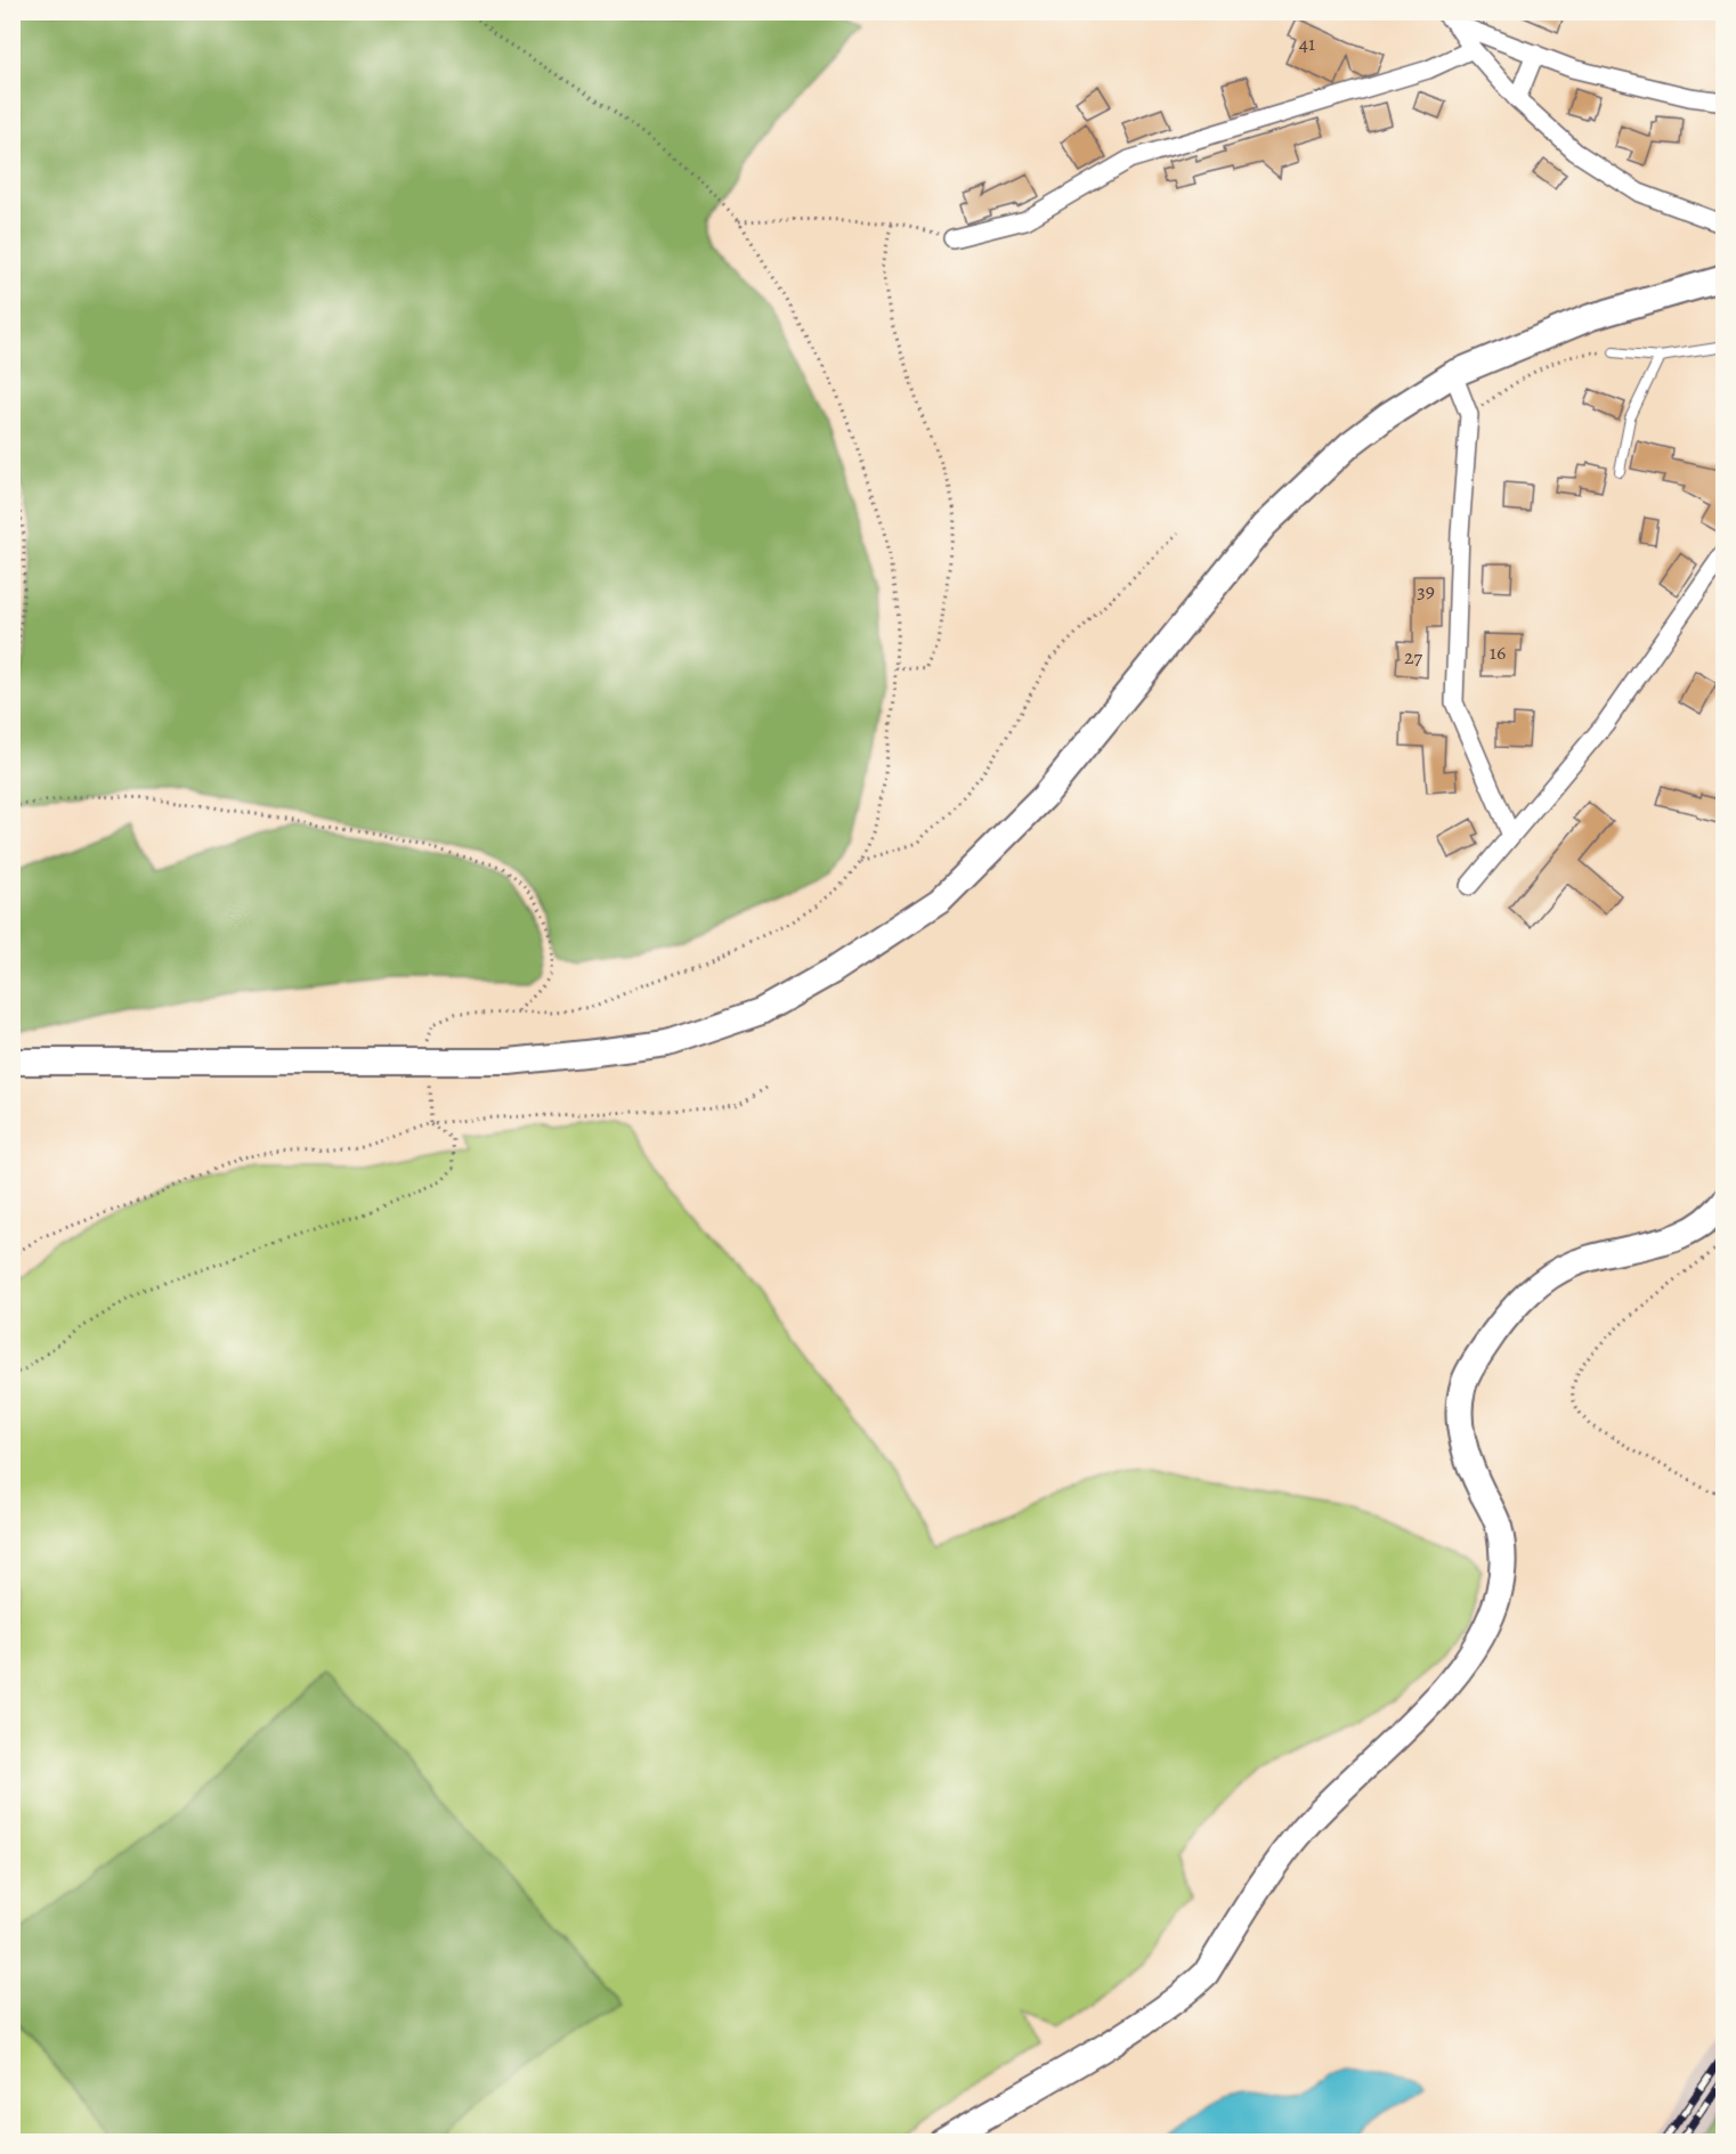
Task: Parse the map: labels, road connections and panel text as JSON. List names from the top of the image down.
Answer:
{
  "house_numbers": [
    "41",
    "39",
    "16",
    "27"
  ]
}
